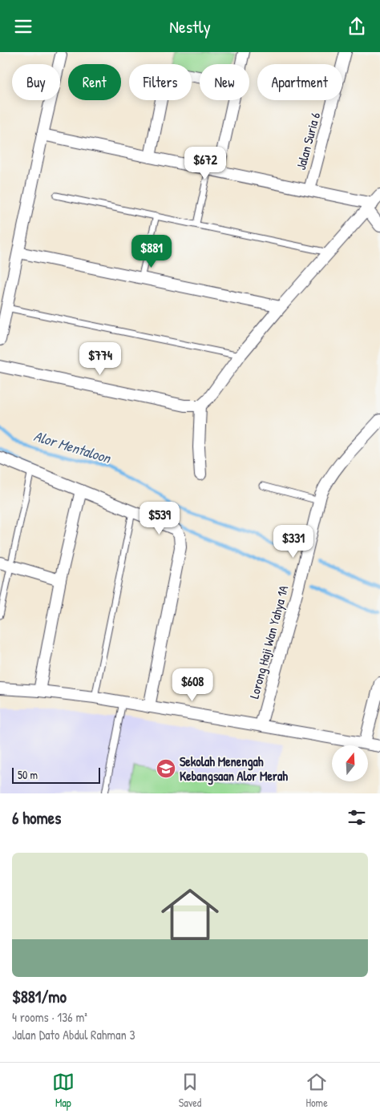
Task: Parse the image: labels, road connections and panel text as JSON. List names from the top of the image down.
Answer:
{
  "streets": {
    "street": ["Jalan Suria 6", "Lorong Haji Wan Yahya 1A"]
  },
  "water": ["Alor Mentaloon"],
  "places": {
    "school or university": ["Sekolah Menengah Kebangsaan Alor Merah"]
  },
  "scale_bar": "50 m",
  "north": "top",
  "page": {
    "header": "Nestly",
    "chip": [
      "Buy",
      "Rent",
      "Filters",
      "New",
      "Apartment"
    ],
    "price": [
      "$672",
      "$881",
      "$774",
      "$539",
      "$331",
      "$608"
    ],
    "scale": "50 m",
    "heading": "6 homes",
    "list": [
      {
        "name": "$881/mo",
        "note": "4 rooms · 136 m² · Jalan Dato Abdul Rahman 3"
      }
    ],
    "tabs": ["Map", "Saved", "Home"]
  }
}
